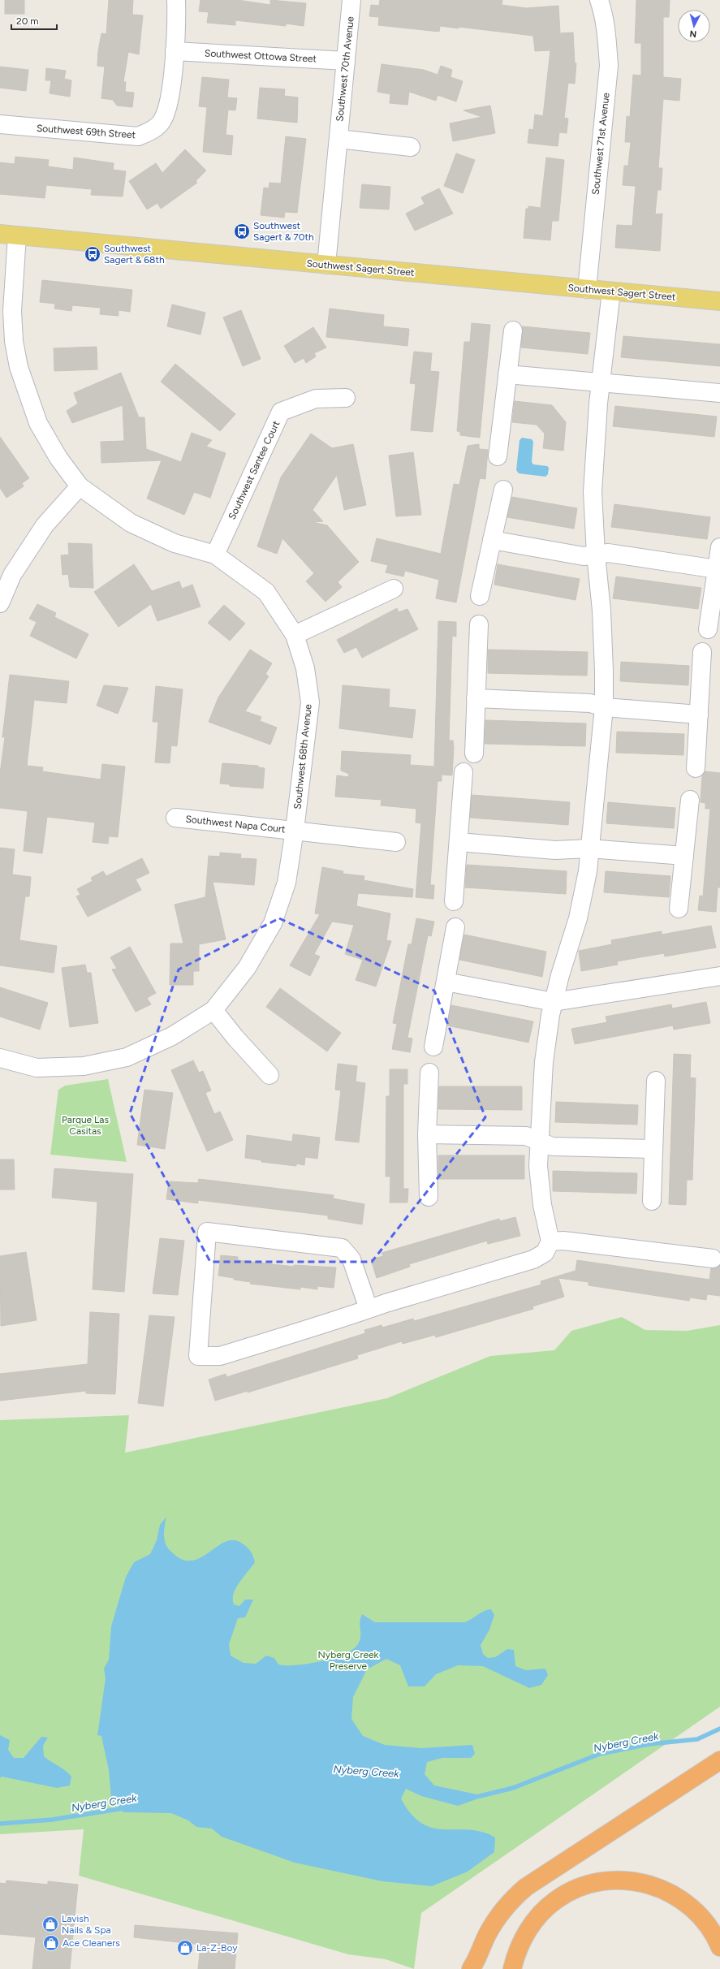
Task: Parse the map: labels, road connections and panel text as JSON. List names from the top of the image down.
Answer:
{
  "streets": {
    "main road": ["Southwest Sagert Street"],
    "street": [
      "Southwest Ottowa Street",
      "Southwest 70th Avenue",
      "Southwest 69th Street",
      "Southwest 71st Avenue",
      "Southwest Santee Court",
      "Southwest 68th Avenue",
      "Southwest Napa Court"
    ]
  },
  "crossings": [
    ["Southwest Ottowa Street", "Southwest 70th Avenue"],
    ["Southwest Ottowa Street", "Southwest 69th Street"],
    ["Southwest 70th Avenue", "Southwest Sagert Street"],
    ["Southwest 71st Avenue", "Southwest Sagert Street"],
    ["Southwest Sagert Street", "Southwest 68th Avenue"],
    ["Southwest Santee Court", "Southwest 68th Avenue"],
    ["Southwest 68th Avenue", "Southwest Napa Court"]
  ],
  "water": ["Nyberg Creek"],
  "parks": ["Parque Las Casitas", "Nyberg Creek Preserve"],
  "places": {
    "bus stop": ["Southwest Sagert & 70th", "Southwest Sagert & 68th"],
    "shop": ["Lavish Nails & Spa", "Ace Cleaners", "La-Z-Boy"]
  },
  "scale_bar": "20 m",
  "north": "bottom"
}
